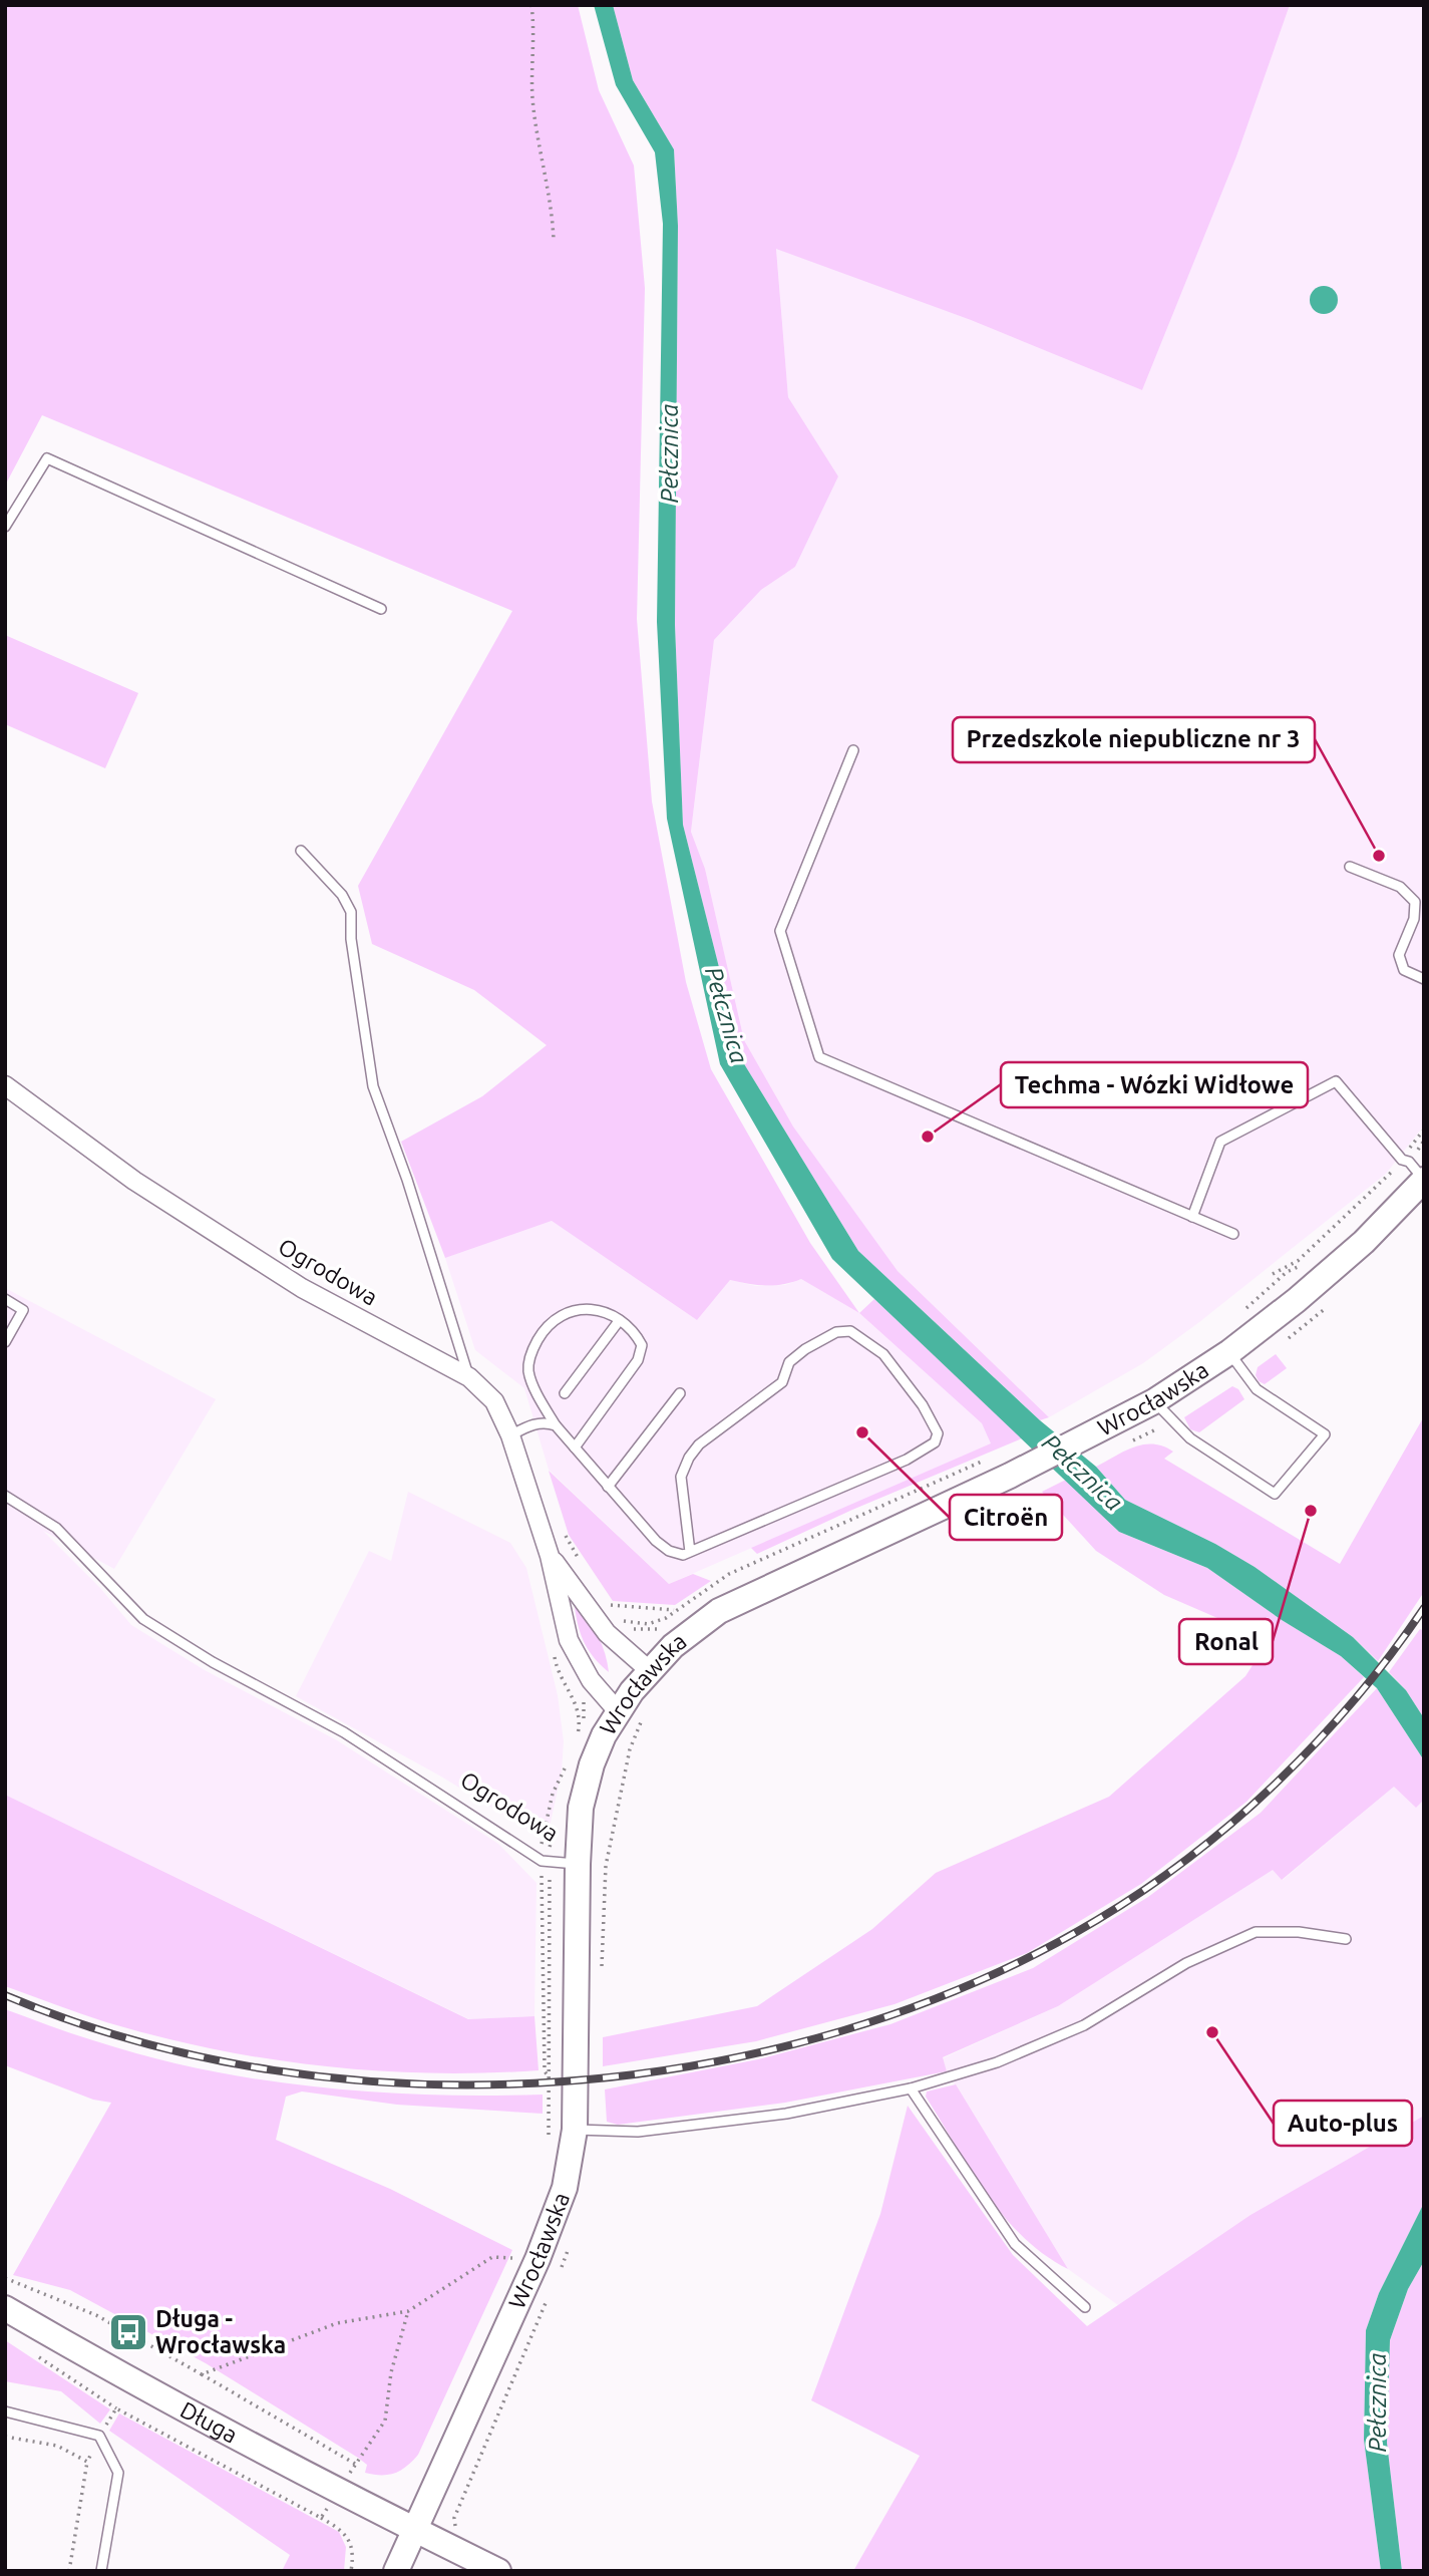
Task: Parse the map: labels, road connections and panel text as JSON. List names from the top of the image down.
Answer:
{
  "streets": {
    "main road": ["Wrocławska", "Długa"],
    "street": ["Ogrodowa"]
  },
  "crossings": [
    ["Ogrodowa", "Wrocławska"],
    ["Wrocławska", "Długa"]
  ],
  "water": ["Pełcznica"],
  "places": {
    "other": [
      "Przedszkole niepubliczne nr 3",
      "Techma - Wózki Widłowe",
      "Citroën",
      "Ronal",
      "Auto-plus"
    ],
    "bus stop": ["Długa - Wrocławska"]
  }
}
